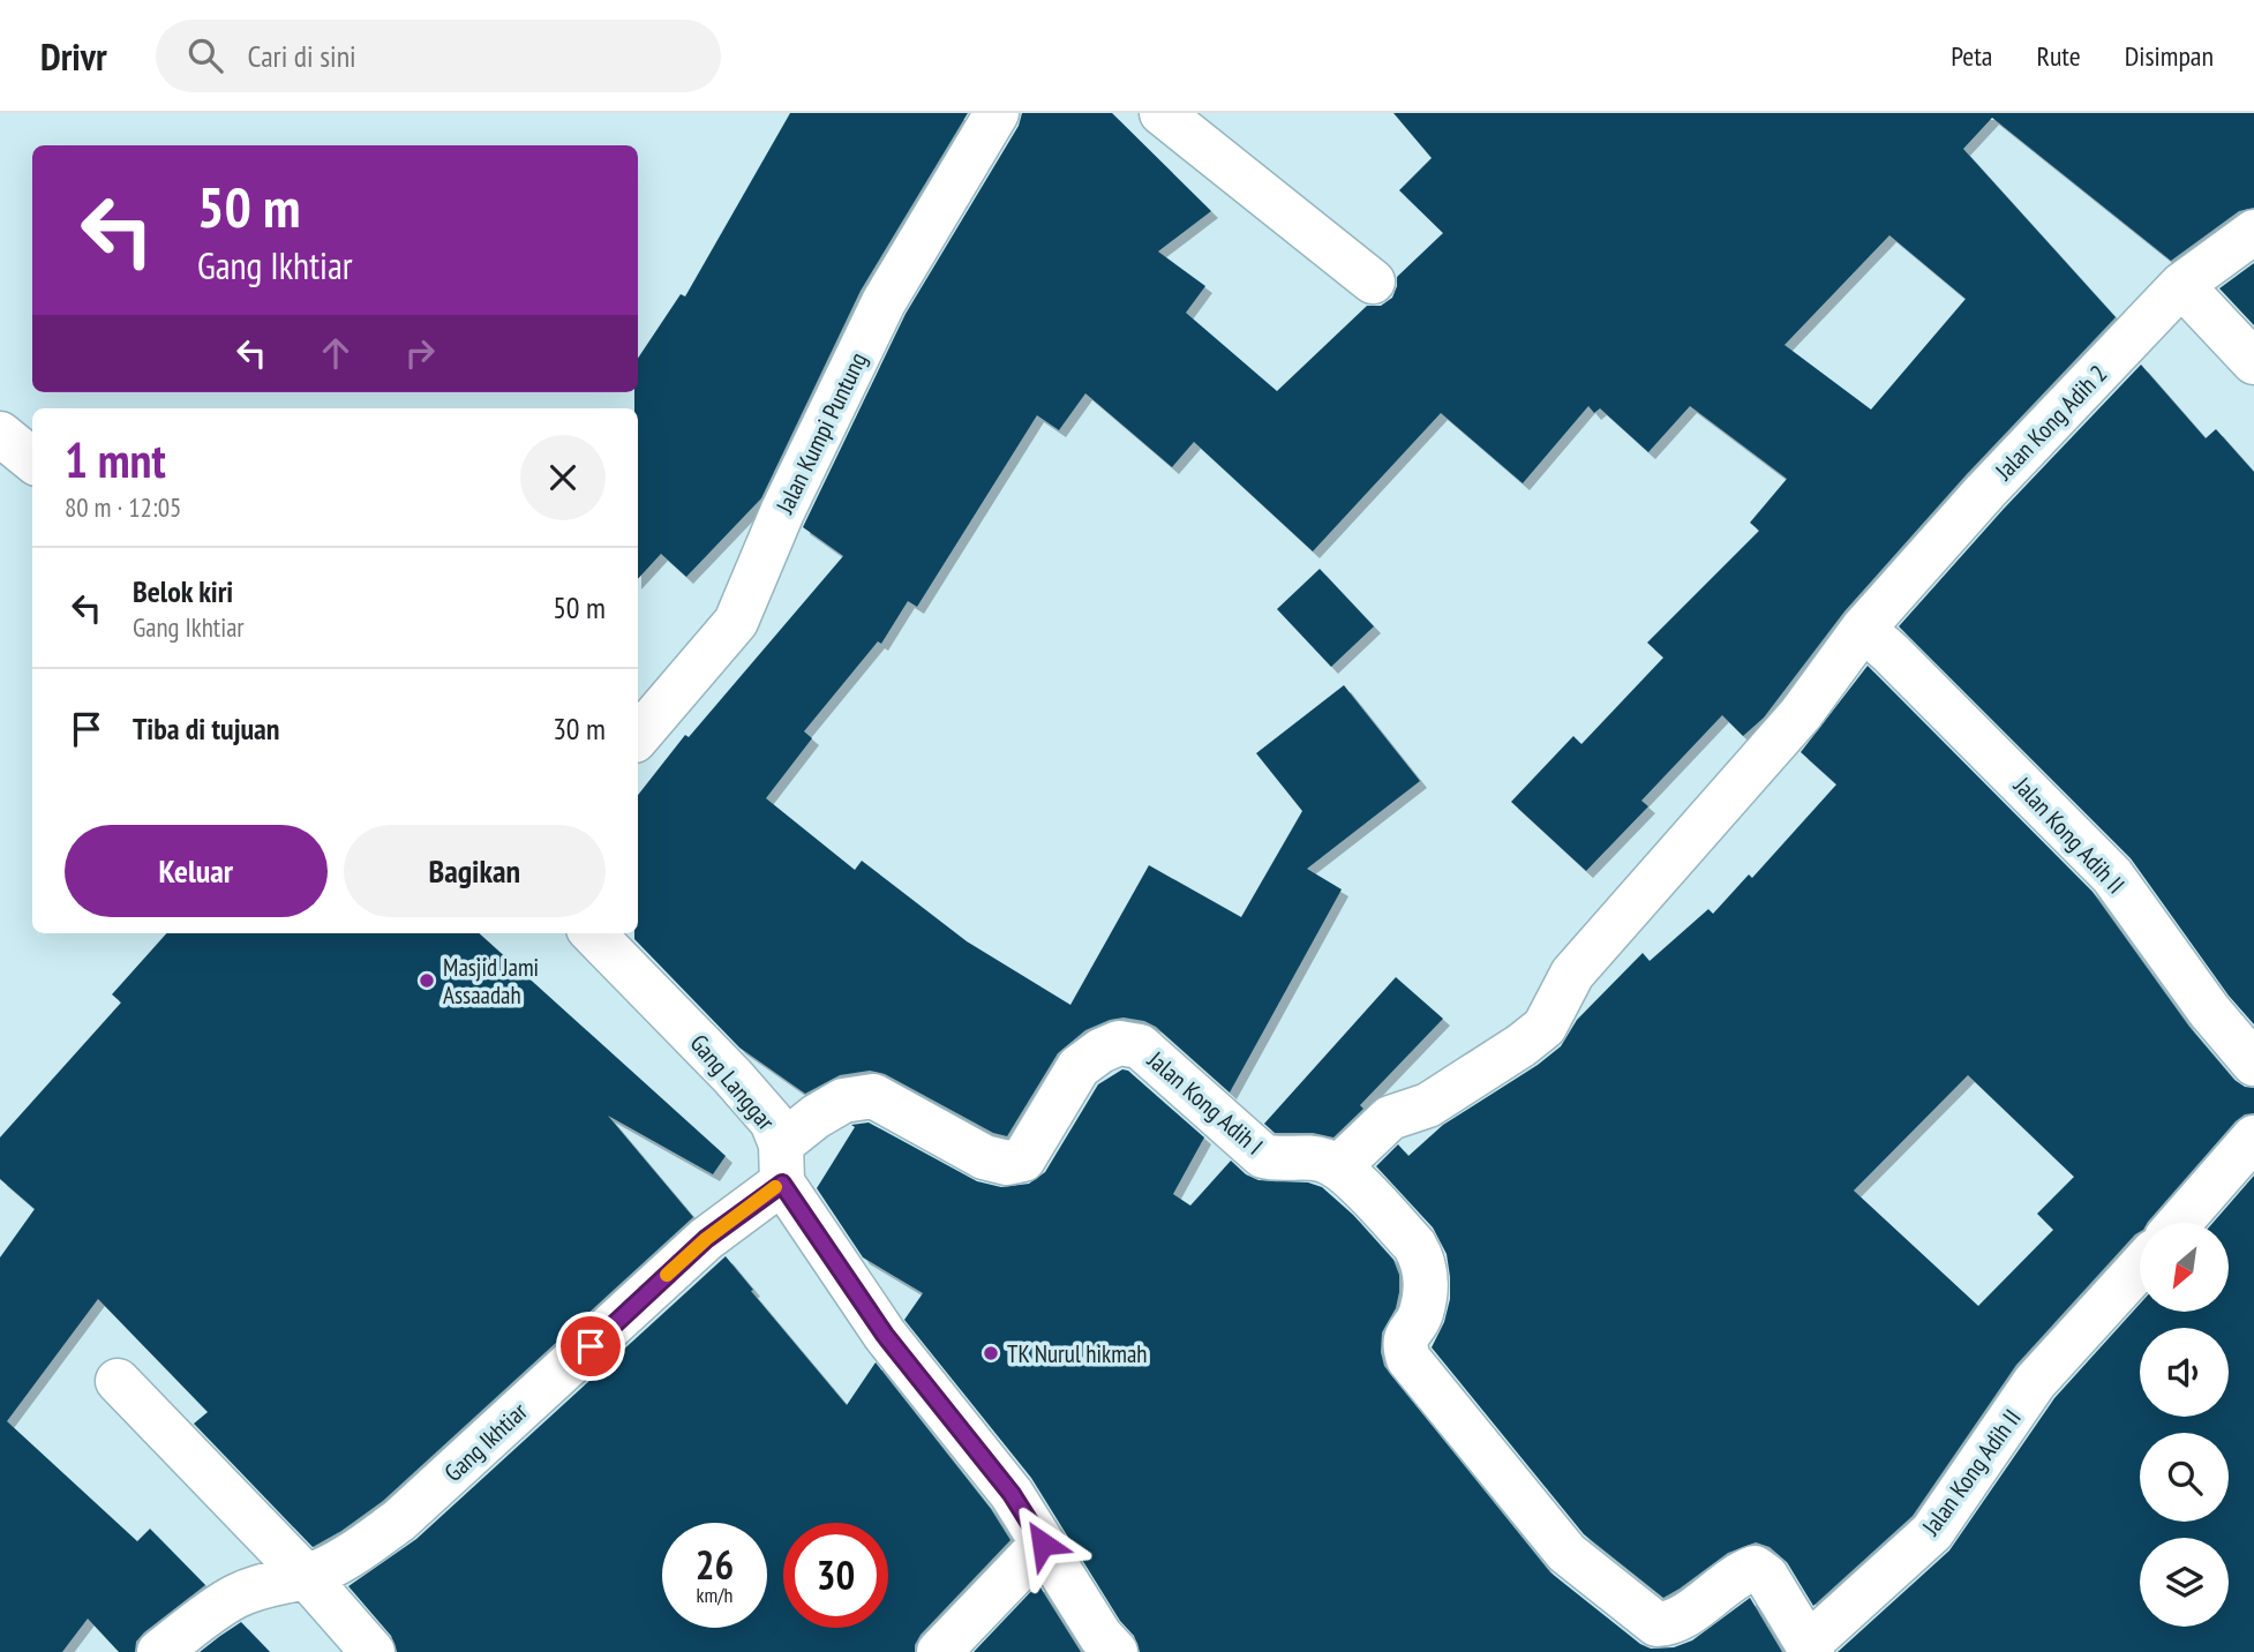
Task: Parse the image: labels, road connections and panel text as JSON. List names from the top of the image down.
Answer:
{
  "streets": {
    "street": [
      "Jalan Kong Adih 2",
      "Jalan Kumpi Puntung",
      "Jalan Kong Adih II",
      "Gang Langgar",
      "Jalan Kong Adih I",
      "Gang Ikhtiar"
    ]
  },
  "crossings": [
    ["Jalan Kong Adih 2", "Jalan Kong Adih II"],
    ["Jalan Kong Adih 2", "Jalan Kong Adih I"],
    ["Gang Langgar", "Jalan Kong Adih I"],
    ["Gang Langgar", "Gang Ikhtiar"],
    ["Jalan Kong Adih I", "Gang Ikhtiar"]
  ],
  "places": ["Masjid Jami Assaadah", "TK Nurul hikmah"],
  "north": "bottom left",
  "page": {
    "header": "Drivr",
    "search": "Cari di sini",
    "nav": ["Peta", "Rute", "Disimpan"],
    "turn": ["50 m", "Gang Ikhtiar"],
    "heading": ["1 mnt", "80 m · 12:05"],
    "list": [
      {
        "name": "Belok kiri",
        "note": "Gang Ikhtiar",
        "value": "50 m"
      },
      {
        "name": "Tiba di tujuan",
        "value": "30 m"
      }
    ],
    "buttons": ["Keluar", "Bagikan"],
    "speed": "26 km/h",
    "limit": "30"
  }
}
